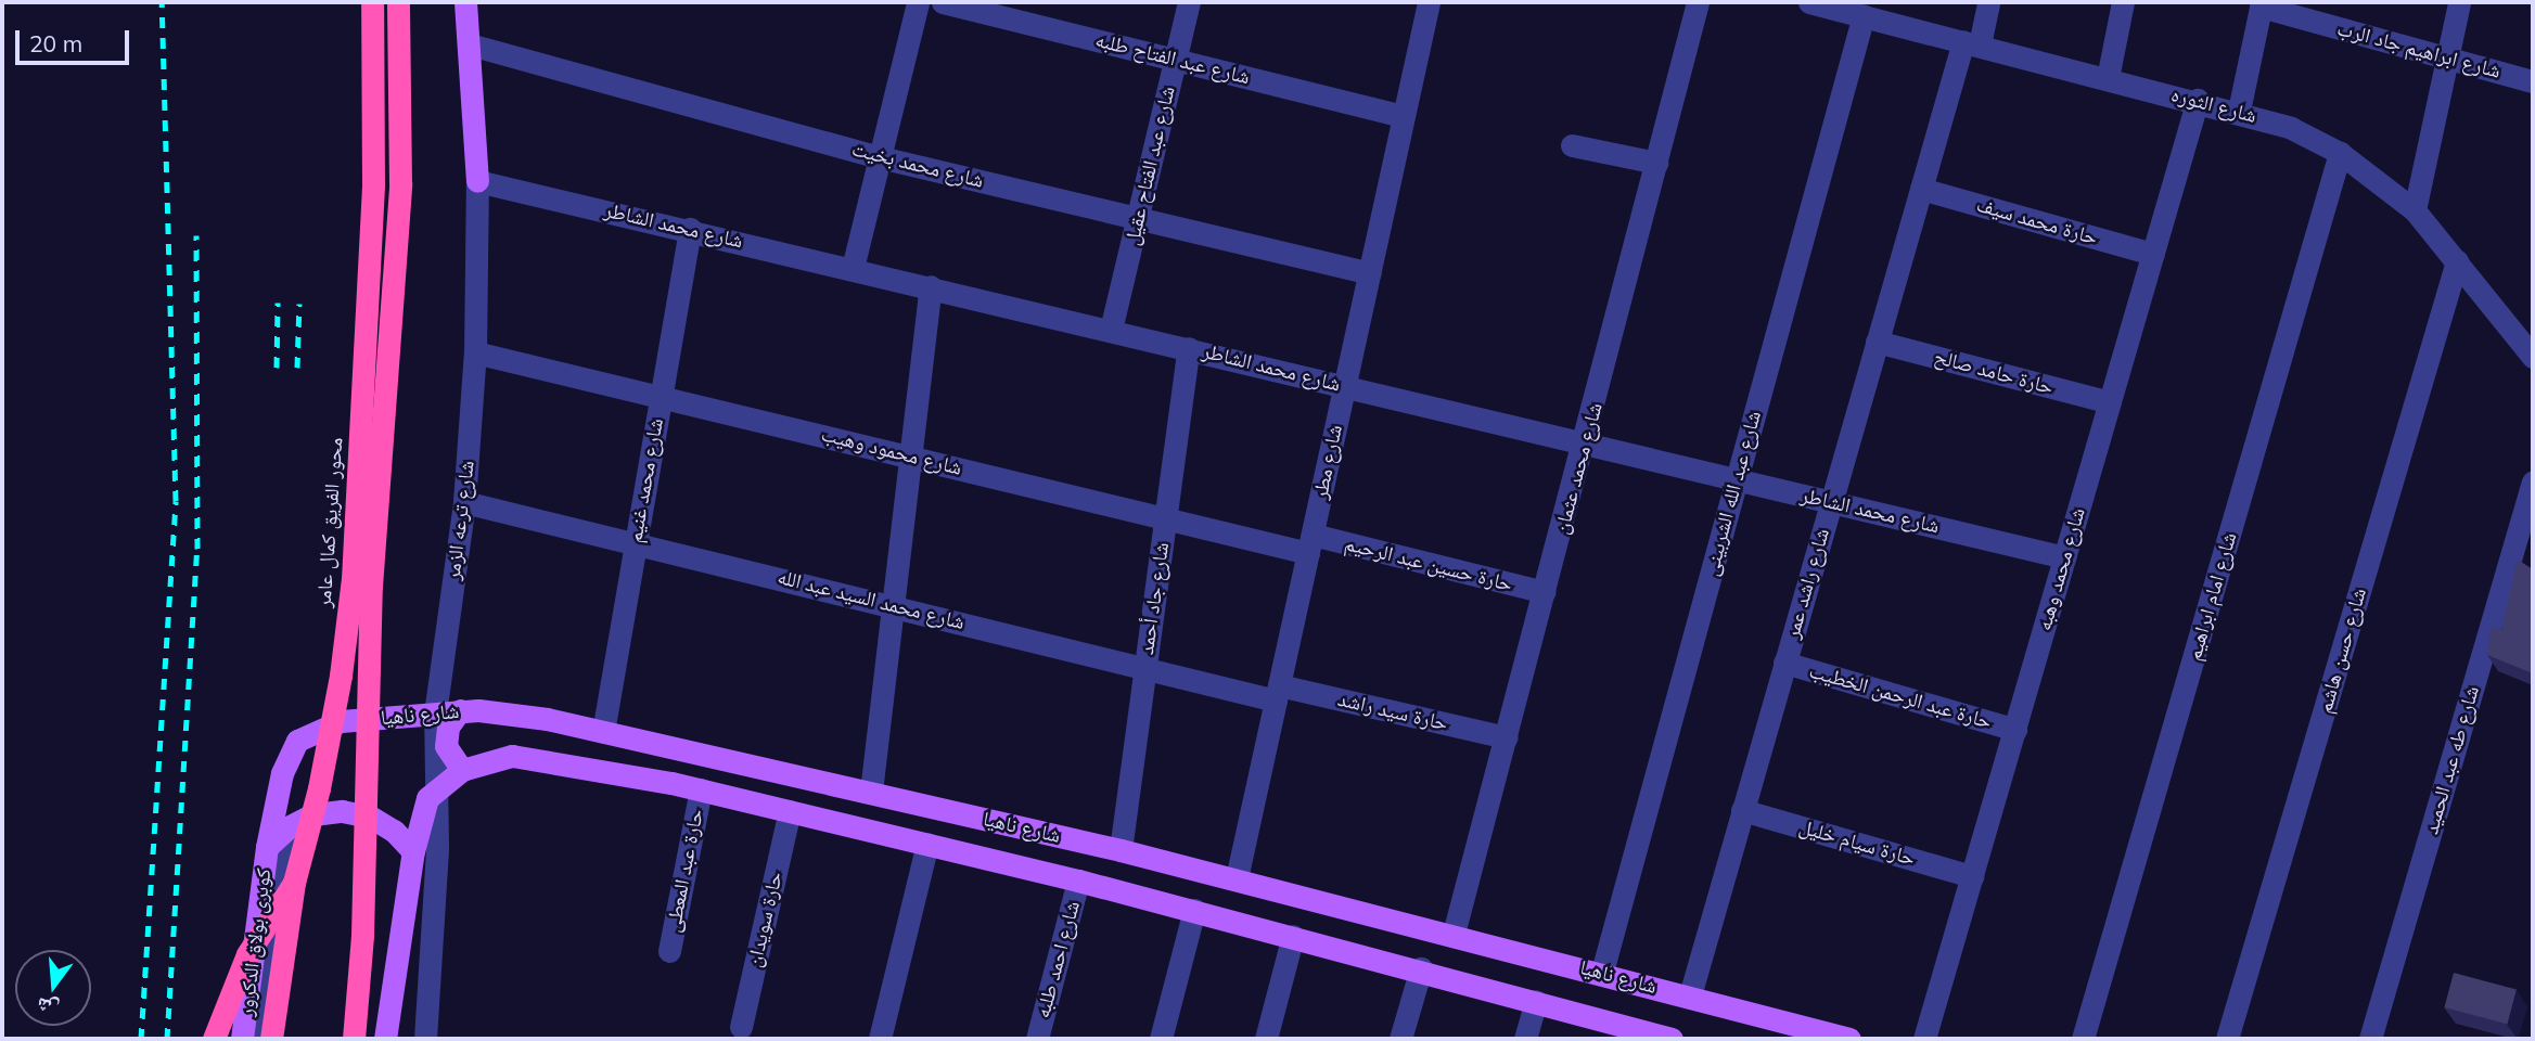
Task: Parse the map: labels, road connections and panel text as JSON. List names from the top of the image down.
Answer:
{
  "streets": {
    "highway": ["محور الفريق كمال عامر"],
    "main road": ["شارع ترعه الزمر", "شارع ناهيا", "كوبرى بولاق الدكرور"],
    "street": [
      "شارع ابراهيم جاد الرب",
      "شارع عبد الفتاح طلبه",
      "شارع الثوره",
      "شارع محمد بخيت",
      "شارع عبد الفتاح عقيل",
      "حارة محمد سيف",
      "شارع محمد الشاطر",
      "حارة حامد صالح",
      "شارع محمود وهيب",
      "شارع مطر",
      "شارع محمد عثمان",
      "شارع محمد غنيم",
      "شارع عبد الله الشربينى",
      "حارة حسين عبد الرحيم",
      "شارع محمد وهبه",
      "شارع راشد عمر",
      "شارع امام ابراهيم",
      "شارع جاد أحمد",
      "شارع محمد السيد عبد الله",
      "شارع حسن هاشم",
      "حارة عبد الرحمن الخطيب",
      "حارة سيد راشد",
      "شارع طه عبد الحميد",
      "حارة سيام خليل",
      "حارة عبد المعطى",
      "حارة سويدان",
      "شارع احمد طلبه"
    ]
  },
  "crossings": [
    ["شارع عبد الفتاح طلبه", "شارع عبد الفتاح عقيل"],
    ["شارع عبد الفتاح طلبه", "شارع مطر"],
    ["شارع الثوره", "شارع عبد الله الشربينى"],
    ["شارع الثوره", "شارع محمد وهبه"],
    ["شارع الثوره", "شارع راشد عمر"],
    ["شارع الثوره", "شارع امام ابراهيم"],
    ["شارع الثوره", "شارع حسن هاشم"],
    ["شارع محمد بخيت", "شارع عبد الفتاح عقيل"],
    ["شارع محمد بخيت", "شارع مطر"],
    ["شارع محمد بخيت", "شارع ترعه الزمر"],
    ["شارع عبد الفتاح عقيل", "شارع محمد الشاطر"],
    ["حارة محمد سيف", "شارع محمد وهبه"],
    ["حارة محمد سيف", "شارع راشد عمر"],
    ["شارع محمد الشاطر", "شارع مطر"],
    ["شارع محمد الشاطر", "شارع محمد عثمان"],
    ["شارع محمد الشاطر", "شارع محمد غنيم"],
    ["شارع محمد الشاطر", "شارع عبد الله الشربينى"],
    ["شارع محمد الشاطر", "شارع ترعه الزمر"],
    ["شارع محمد الشاطر", "شارع محمد وهبه"],
    ["شارع محمد الشاطر", "شارع راشد عمر"],
    ["شارع محمد الشاطر", "شارع جاد أحمد"],
    ["حارة حامد صالح", "شارع محمد وهبه"],
    ["حارة حامد صالح", "شارع راشد عمر"],
    ["شارع محمود وهيب", "شارع مطر"],
    ["شارع محمود وهيب", "شارع محمد غنيم"],
    ["شارع محمود وهيب", "شارع ترعه الزمر"],
    ["شارع محمود وهيب", "حارة حسين عبد الرحيم"],
    ["شارع محمود وهيب", "شارع جاد أحمد"],
    ["شارع مطر", "حارة حسين عبد الرحيم"],
    ["شارع مطر", "شارع محمد السيد عبد الله"],
    ["شارع مطر", "حارة سيد راشد"],
    ["شارع مطر", "شارع ناهيا"],
    ["شارع محمد عثمان", "حارة حسين عبد الرحيم"],
    ["شارع محمد عثمان", "حارة سيد راشد"],
    ["شارع محمد عثمان", "شارع ناهيا"],
    ["شارع محمد غنيم", "شارع محمد السيد عبد الله"],
    ["شارع محمد غنيم", "شارع ناهيا"],
    ["شارع عبد الله الشربينى", "شارع ناهيا"],
    ["شارع ترعه الزمر", "شارع محمد السيد عبد الله"],
    ["شارع ترعه الزمر", "شارع ناهيا"],
    ["شارع محمد وهبه", "حارة عبد الرحمن الخطيب"],
    ["شارع محمد وهبه", "حارة سيام خليل"],
    ["شارع راشد عمر", "حارة عبد الرحمن الخطيب"],
    ["شارع راشد عمر", "شارع ناهيا"],
    ["شارع راشد عمر", "حارة سيام خليل"],
    ["شارع جاد أحمد", "شارع محمد السيد عبد الله"],
    ["شارع جاد أحمد", "شارع ناهيا"],
    ["شارع محمد السيد عبد الله", "حارة سيد راشد"],
    ["شارع ناهيا", "حارة عبد المعطى"],
    ["شارع ناهيا", "حارة سويدان"],
    ["شارع ناهيا", "كوبرى بولاق الدكرور"],
    ["شارع ناهيا", "شارع احمد طلبه"]
  ],
  "scale_bar": "20 m",
  "north": "bottom"
}
